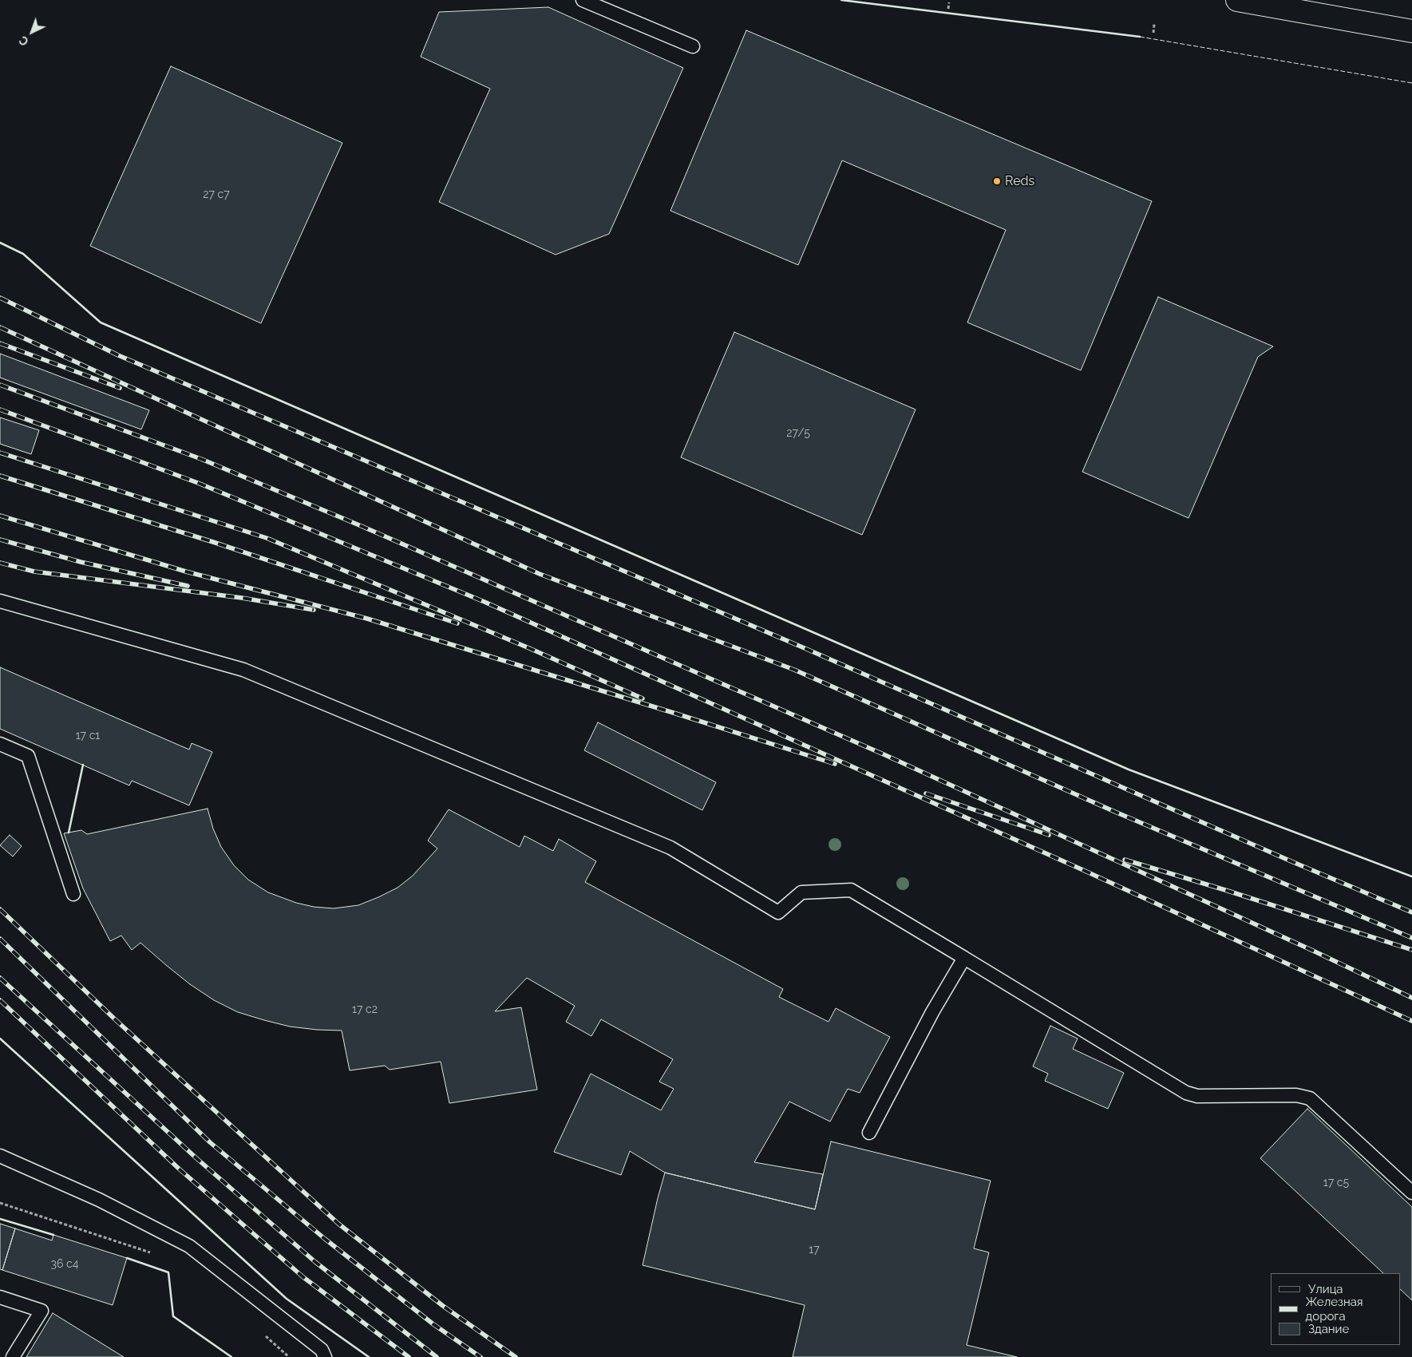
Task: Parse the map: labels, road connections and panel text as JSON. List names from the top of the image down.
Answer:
{
  "places": ["Reds"],
  "house_numbers": [
    "27 с7",
    "27/5",
    "17 с1",
    "17 с2",
    "17 с5",
    "17",
    "36 с4"
  ],
  "legend": ["Улица", "Железная дорога", "Здание"],
  "north": "bottom left"
}
